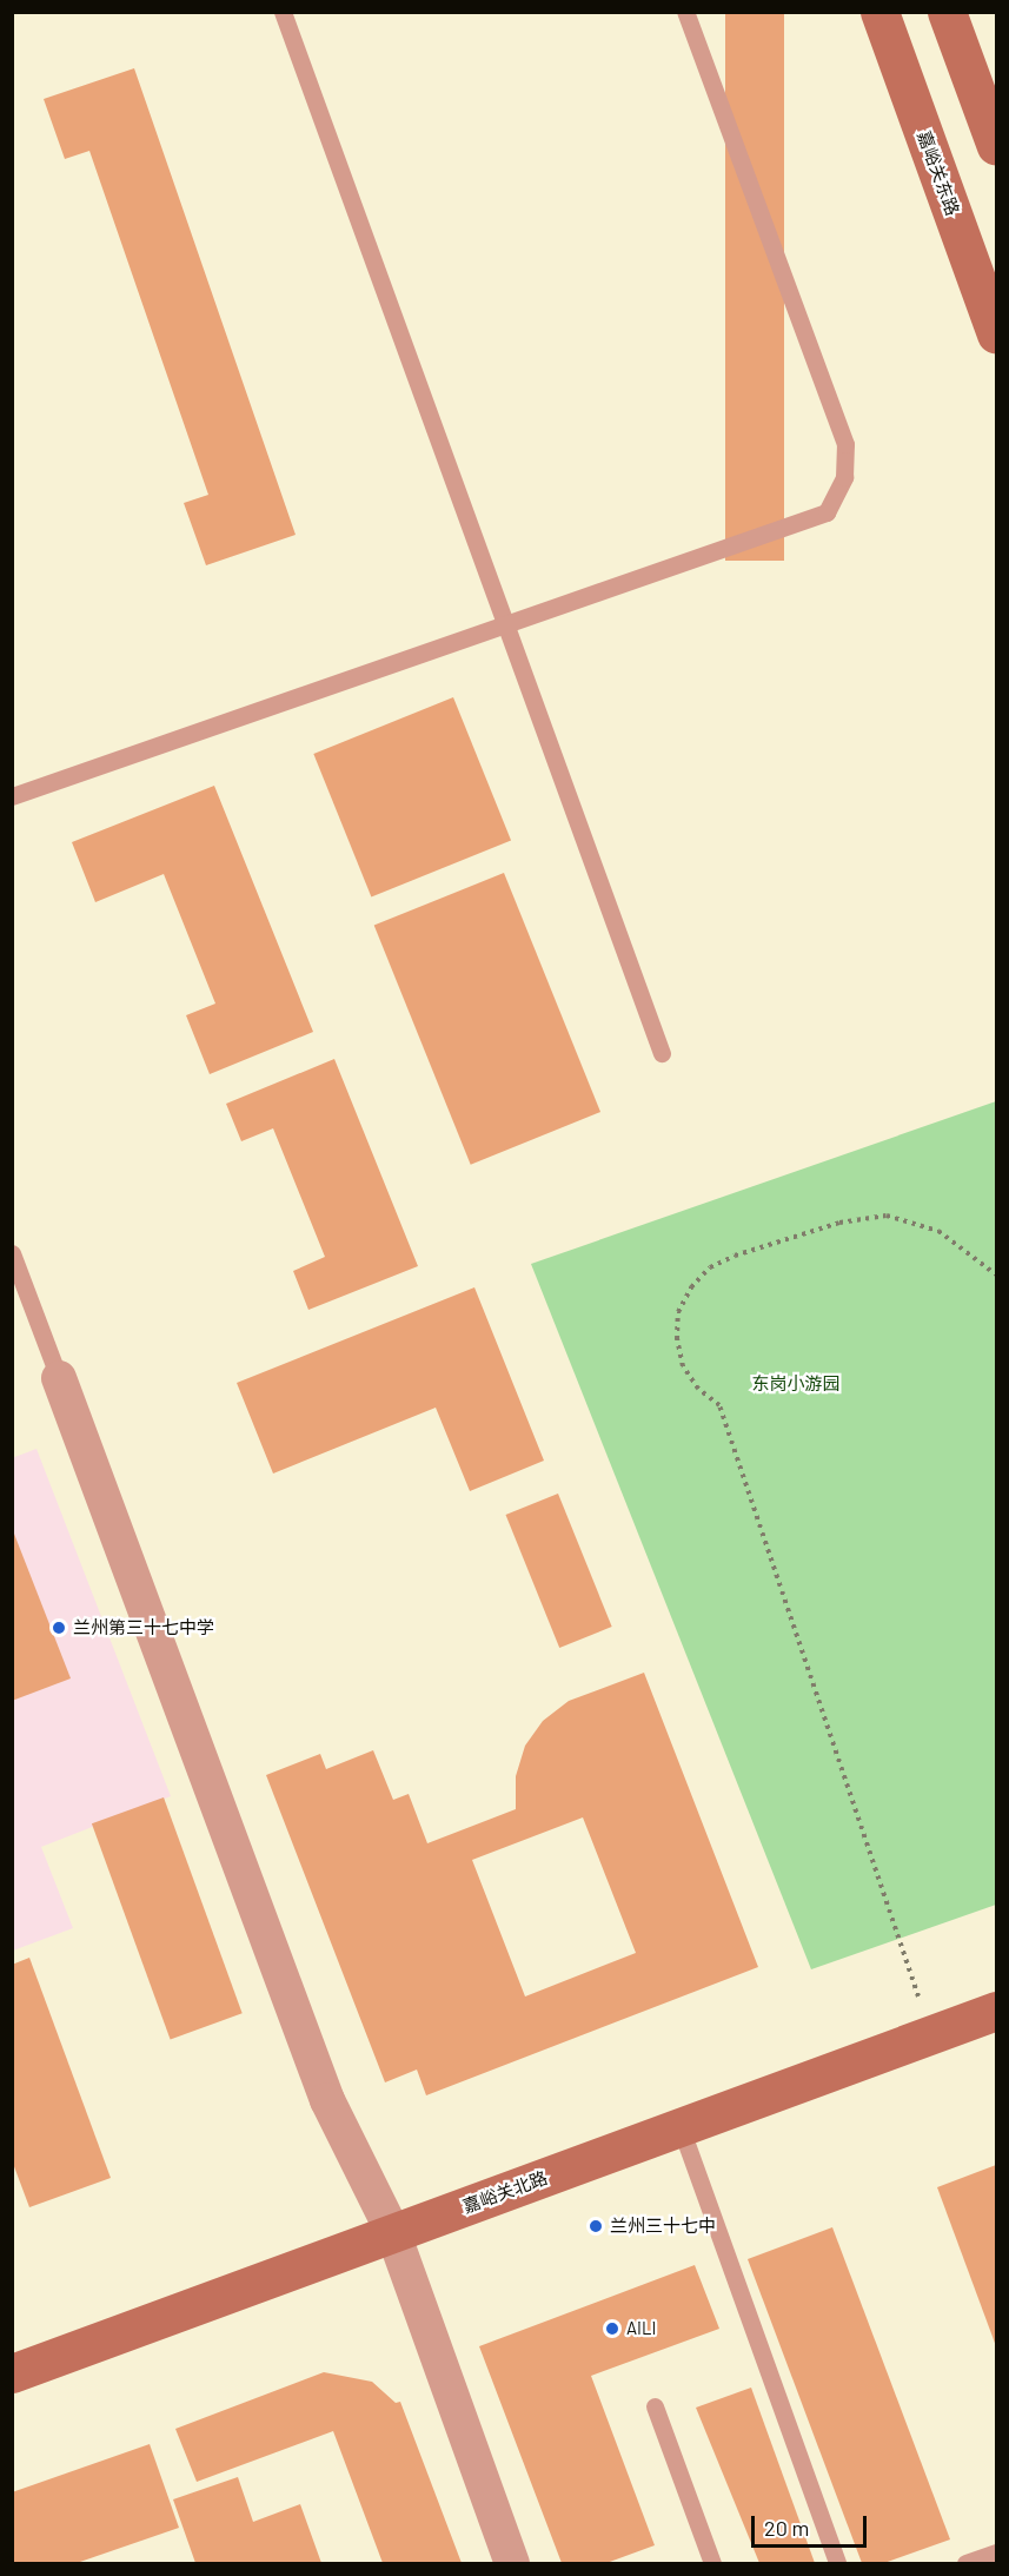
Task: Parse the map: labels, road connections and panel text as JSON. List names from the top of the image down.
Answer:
{
  "streets": {
    "main road": ["嘉峪关东路", "嘉峪关北路"]
  },
  "parks": ["东岗小游园"],
  "places": ["兰州第三十七中学", "兰州三十七中", "AILI"],
  "scale_bar": "20 m"
}
